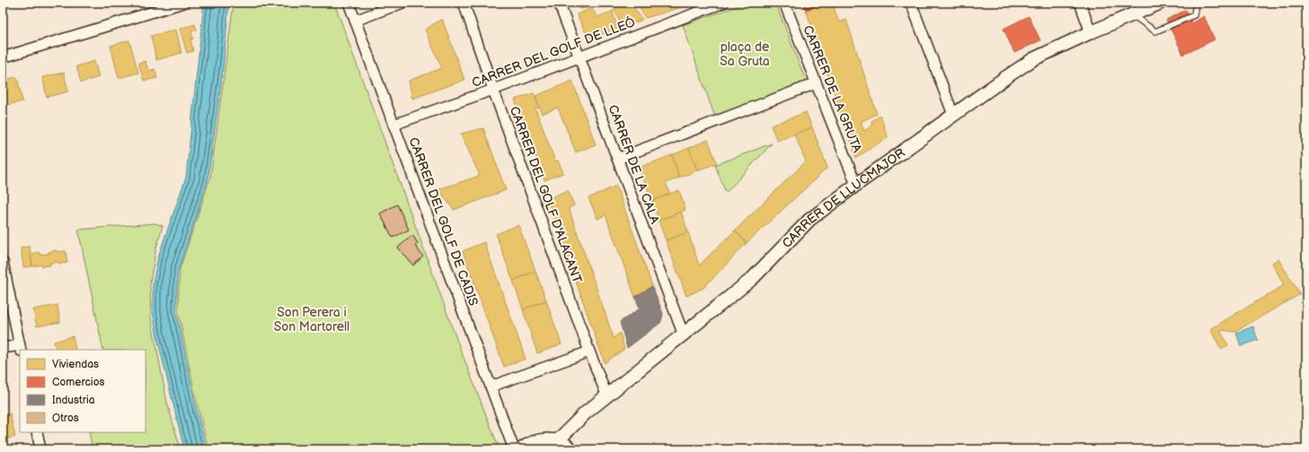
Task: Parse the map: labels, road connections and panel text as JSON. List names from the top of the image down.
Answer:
{
  "streets": {
    "street": [
      "CARRER DEL GOLF DE LLEÓ",
      "CARRER DE LA GRUTA",
      "CARRER DE LA CALA",
      "CARRER DEL GOLF D'ALACANT",
      "CARRER DE LLUCMAJOR",
      "CARRER DEL GOLF DE CADIS"
    ]
  },
  "crossings": [
    ["CARRER DEL GOLF DE LLEÓ", "CARRER DE LA CALA"],
    ["CARRER DEL GOLF DE LLEÓ", "CARRER DEL GOLF D'ALACANT"],
    ["CARRER DEL GOLF DE LLEÓ", "CARRER DEL GOLF DE CADIS"],
    ["CARRER DE LA GRUTA", "CARRER DE LLUCMAJOR"],
    ["CARRER DE LA CALA", "CARRER DE LLUCMAJOR"],
    ["CARRER DEL GOLF D'ALACANT", "CARRER DE LLUCMAJOR"]
  ],
  "parks": ["plaça de Sa Gruta", "Son Perera i Son Martorell"],
  "legend": [
    "Viviendas",
    "Comercios",
    "Industria",
    "Otros"
  ]
}
